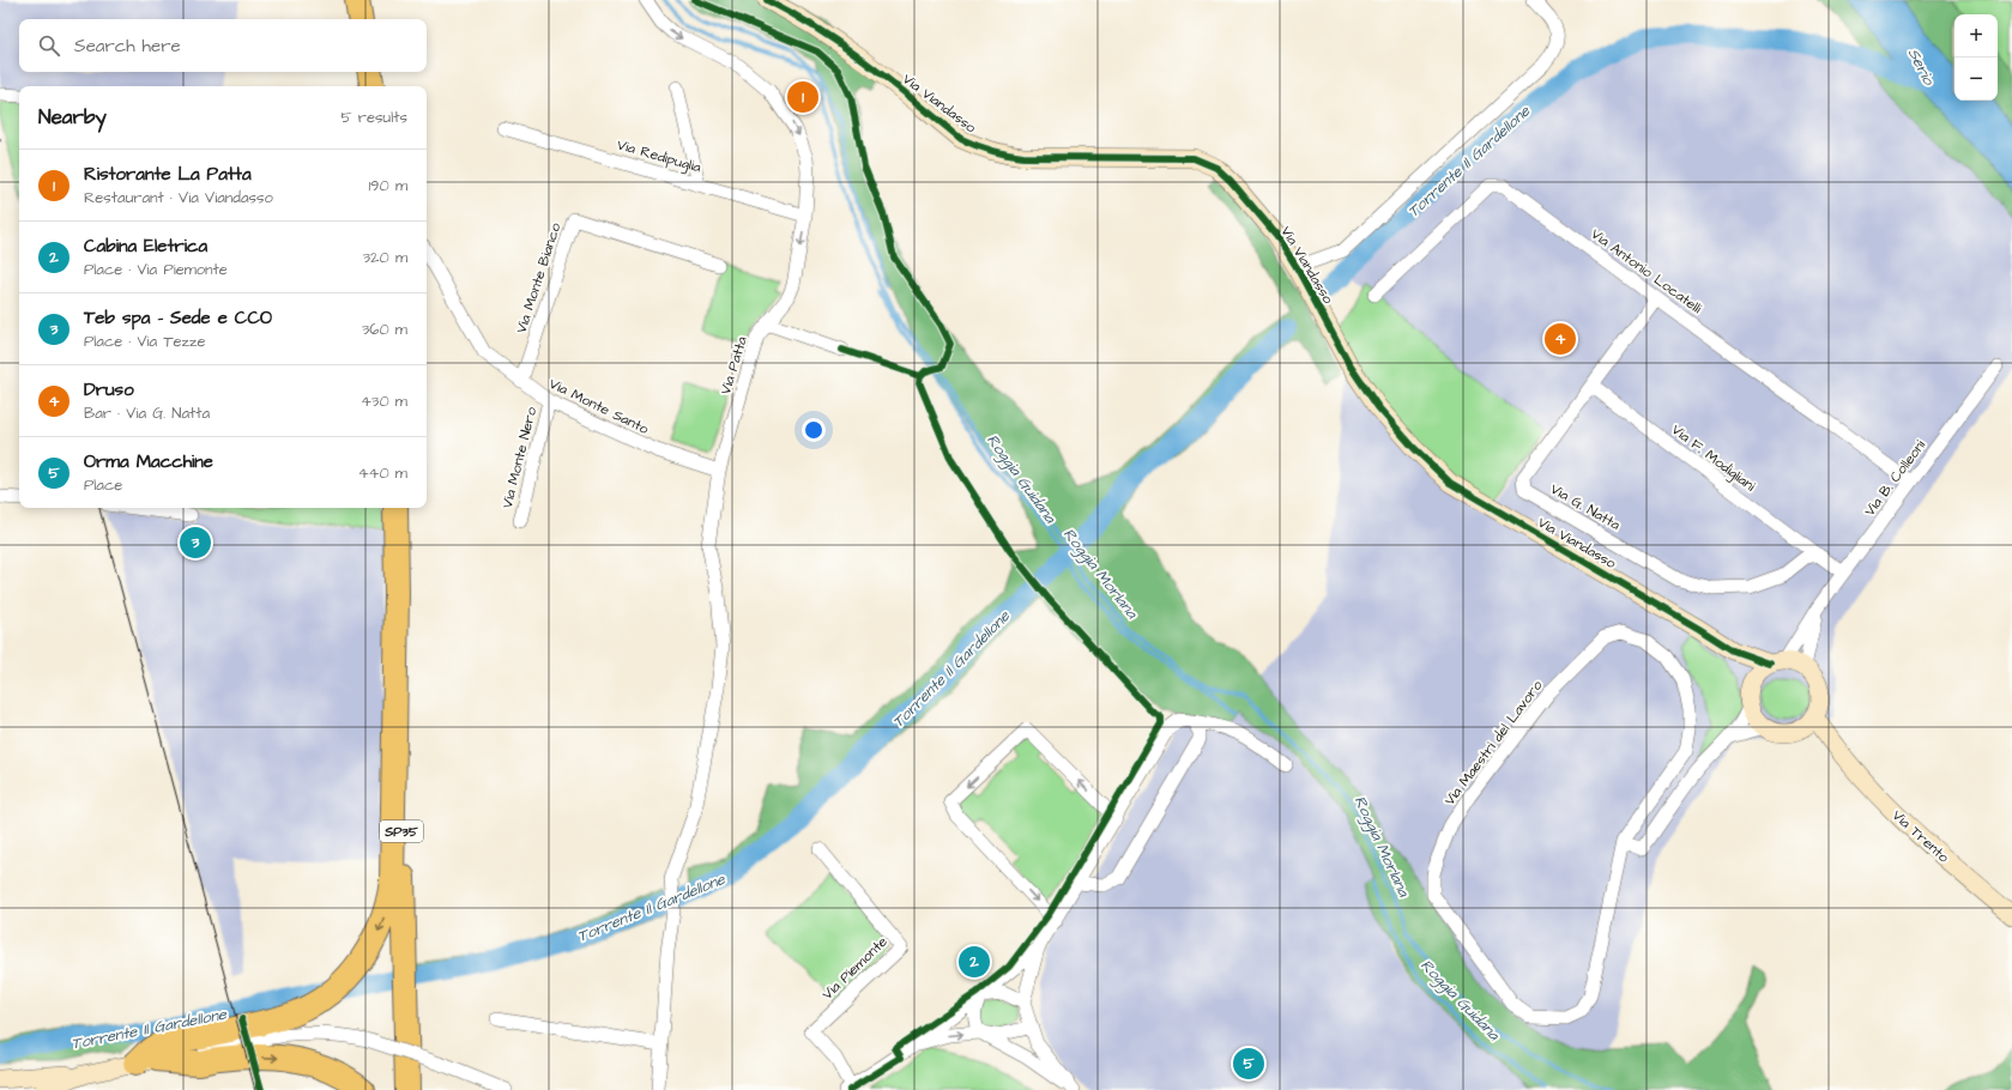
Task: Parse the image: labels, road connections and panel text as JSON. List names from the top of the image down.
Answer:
{
  "streets": {
    "highway": ["SP35"],
    "street": [
      "Via Viandasso",
      "Via Redipuglia",
      "Via Antonio Locatelli",
      "Via Monte Bianco",
      "Via Patta",
      "Via Monte Santo",
      "Via Monte Nero",
      "Via F. Modigliani",
      "Via B. Colleoni",
      "Via G. Natta",
      "Via Maestri del Lavoro",
      "Via Trento",
      "Via Piemonte"
    ]
  },
  "crossings": [
    ["Via Viandasso", "Via B. Colleoni"],
    ["Via Viandasso", "Via Trento"],
    ["Via Redipuglia", "Via Patta"],
    ["Via Antonio Locatelli", "Via B. Colleoni"],
    ["Via Antonio Locatelli", "Via G. Natta"],
    ["Via Monte Bianco", "Via Monte Santo"],
    ["Via Patta", "Via Monte Santo"],
    ["Via Monte Santo", "Via Monte Nero"],
    ["Via F. Modigliani", "Via G. Natta"],
    ["Via B. Colleoni", "Via Trento"]
  ],
  "water": [
    "Serio",
    "Torrente Il Gardellone",
    "Roggia Guidana",
    "Roggia Morlana"
  ],
  "page": {
    "map_buttons": ["+", "−"],
    "search": "Search here",
    "pins": [
      "1",
      "4",
      "3",
      "2",
      "5"
    ],
    "heading": ["Nearby", "5 results"],
    "list": [
      {
        "mark": "1",
        "name": "Ristorante La Patta",
        "note": "Restaurant · Via Viandasso",
        "value": "190 m"
      },
      {
        "mark": "2",
        "name": "Cabina Eletrica",
        "note": "Place · Via Piemonte",
        "value": "320 m"
      },
      {
        "mark": "3",
        "name": "Teb spa - Sede e CCO",
        "note": "Place · Via Tezze",
        "value": "360 m"
      },
      {
        "mark": "4",
        "name": "Druso",
        "note": "Bar · Via G. Natta",
        "value": "430 m"
      },
      {
        "mark": "5",
        "name": "Orma Macchine",
        "note": "Place",
        "value": "440 m"
      }
    ]
  }
}
